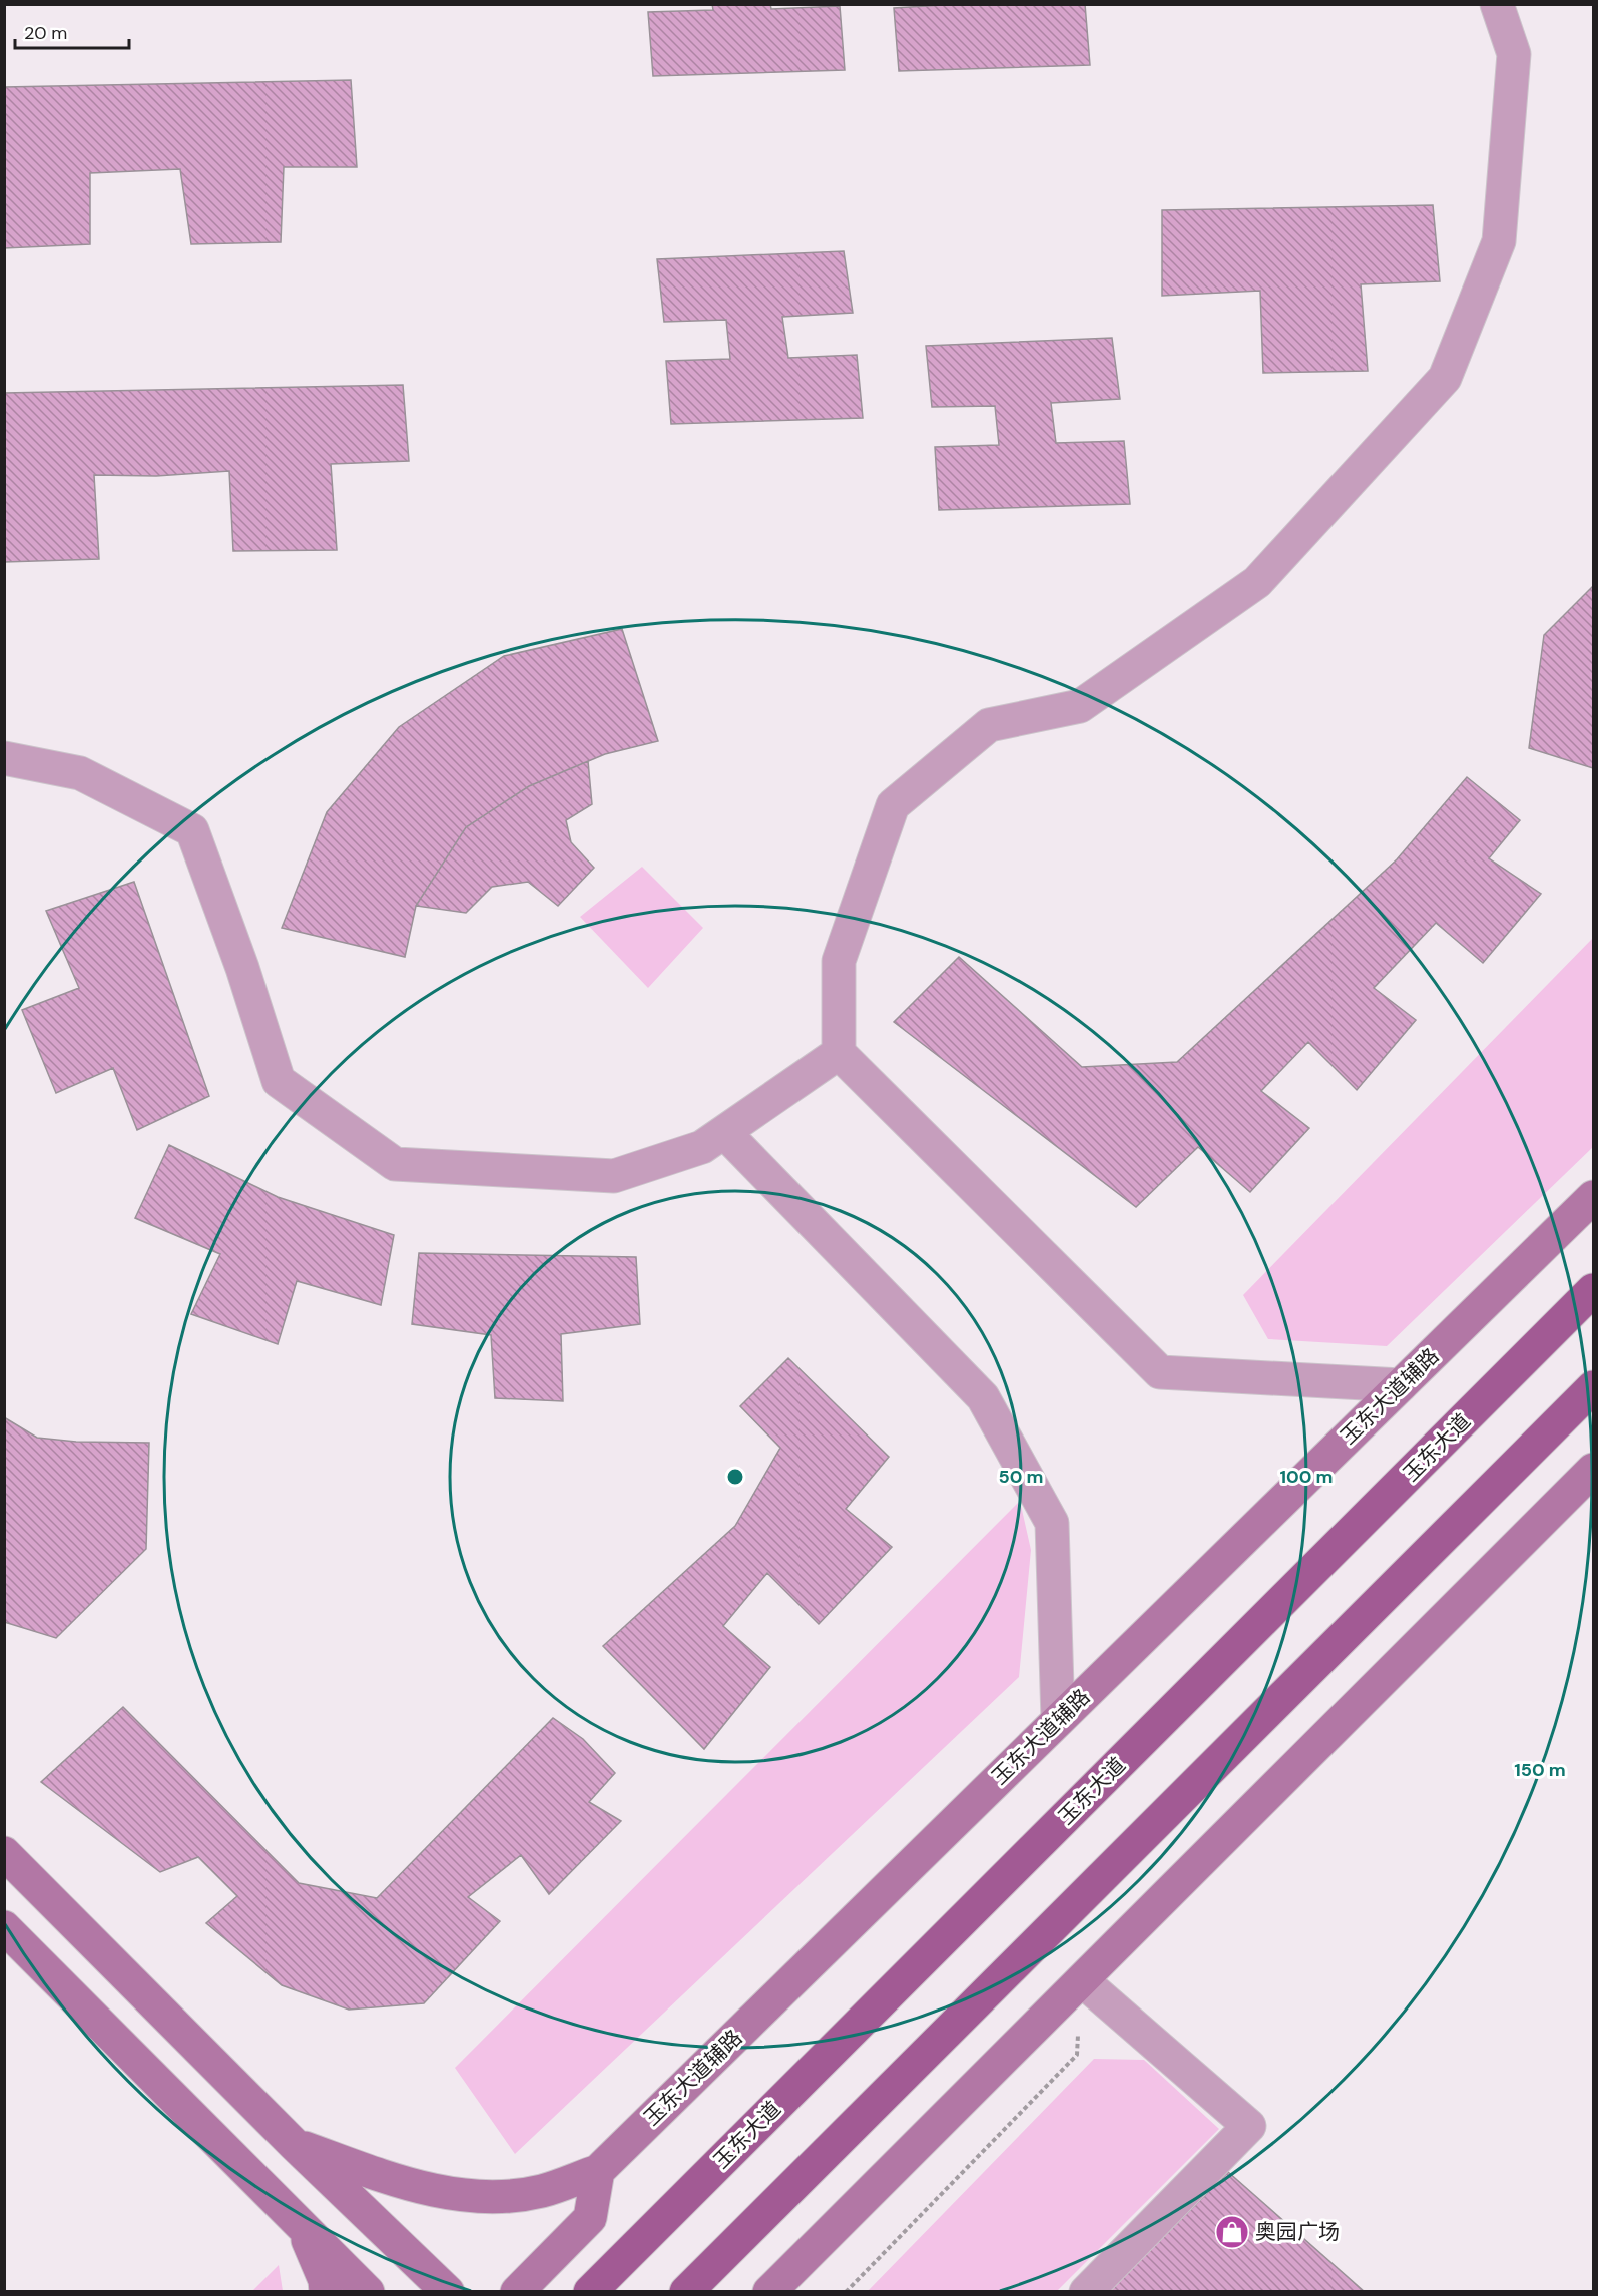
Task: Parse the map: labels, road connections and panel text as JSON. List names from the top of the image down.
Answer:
{
  "streets": {
    "main road": ["玉东大道"],
    "street": ["玉东大道辅路"]
  },
  "places": {
    "shop": ["奥园广场"]
  },
  "scale_bar": "20 m",
  "rings": ["50 m", "100 m", "150 m"]
}
